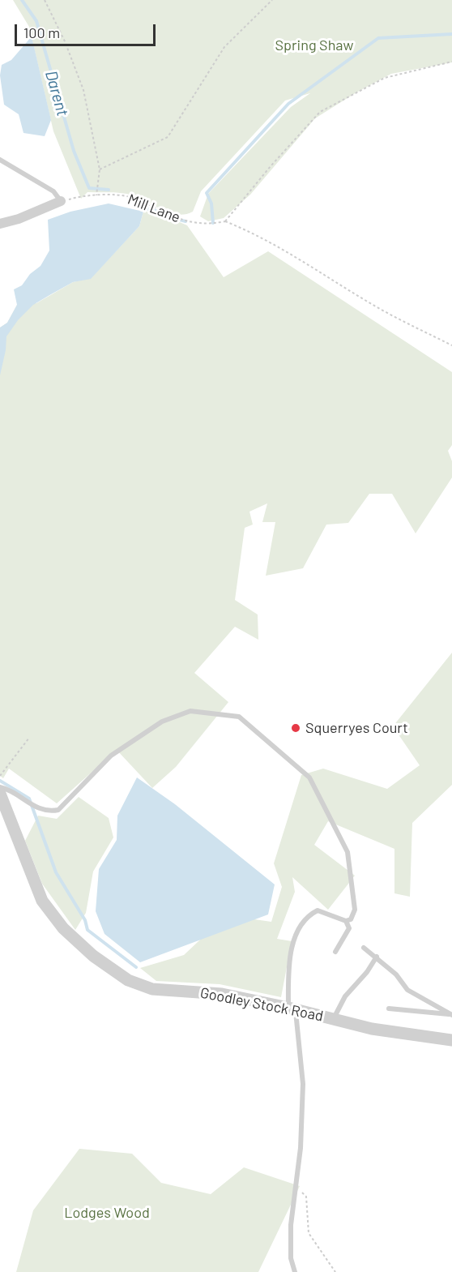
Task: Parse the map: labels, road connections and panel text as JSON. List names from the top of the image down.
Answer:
{
  "streets": {
    "street": ["Goodley Stock Road"],
    "path": ["Mill Lane"]
  },
  "water": ["Darent"],
  "parks": ["Spring Shaw", "Lodges Wood"],
  "places": ["Squerryes Court"],
  "scale_bar": "100 m"
}
